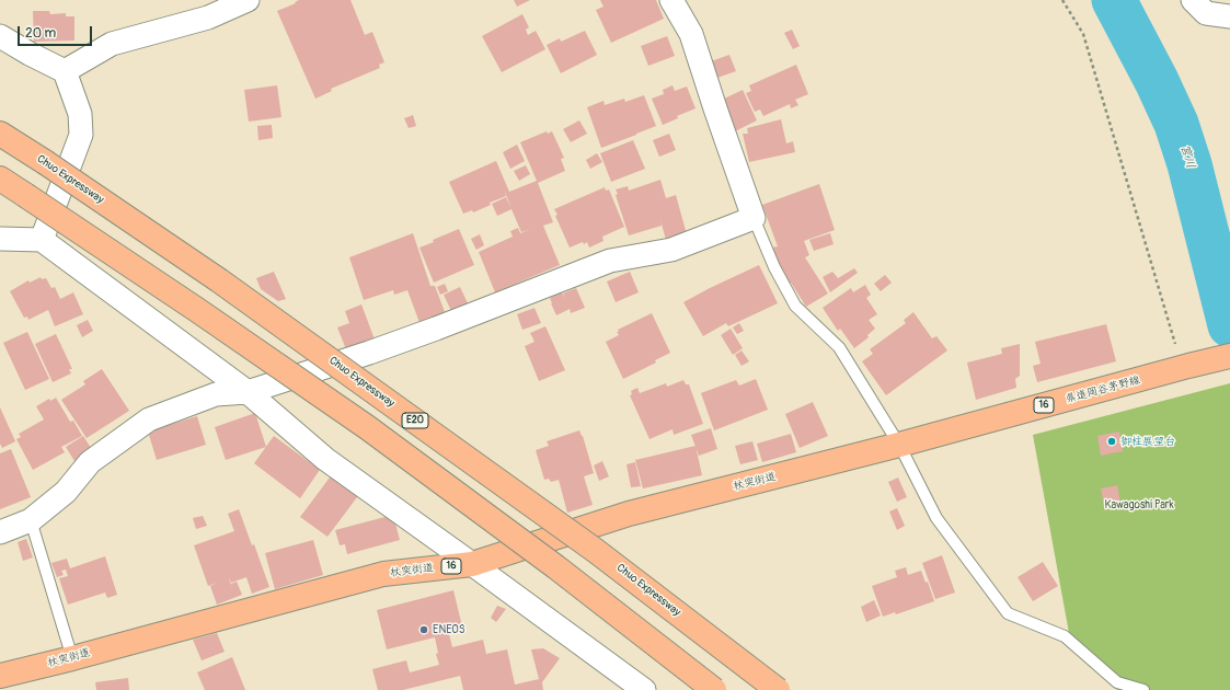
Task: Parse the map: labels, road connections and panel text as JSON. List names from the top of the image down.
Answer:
{
  "streets": {
    "main road": [
      "Chuo Expressway",
      "県道岡谷茅野線",
      "16",
      "E20",
      "杖突街道"
    ]
  },
  "crossings": [
    ["県道岡谷茅野線", "杖突街道"]
  ],
  "water": ["宮川"],
  "parks": ["Kawagoshi Park"],
  "places": ["御柱展望台", "ENEOS"],
  "scale_bar": "20 m"
}
